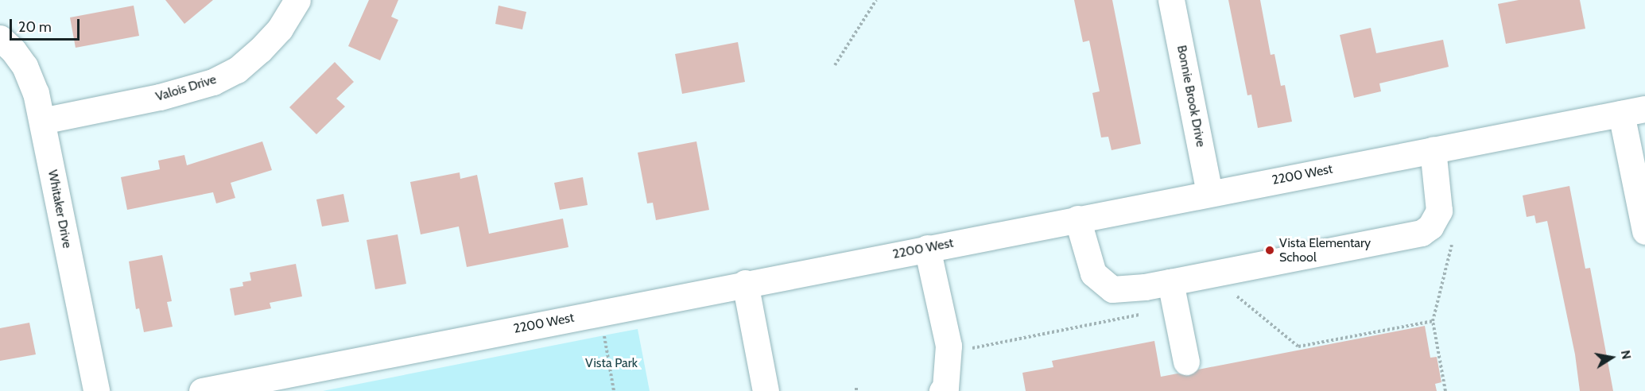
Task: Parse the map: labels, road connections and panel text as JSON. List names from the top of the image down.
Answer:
{
  "streets": {
    "street": [
      "Valois Drive",
      "Bonnie Brook Drive",
      "2200 West",
      "Whitaker Drive"
    ]
  },
  "crossings": [
    ["Valois Drive", "Whitaker Drive"],
    ["Bonnie Brook Drive", "2200 West"]
  ],
  "parks": ["Vista Park"],
  "places": ["Vista Elementary School"],
  "scale_bar": "20 m",
  "north": "right"
}
